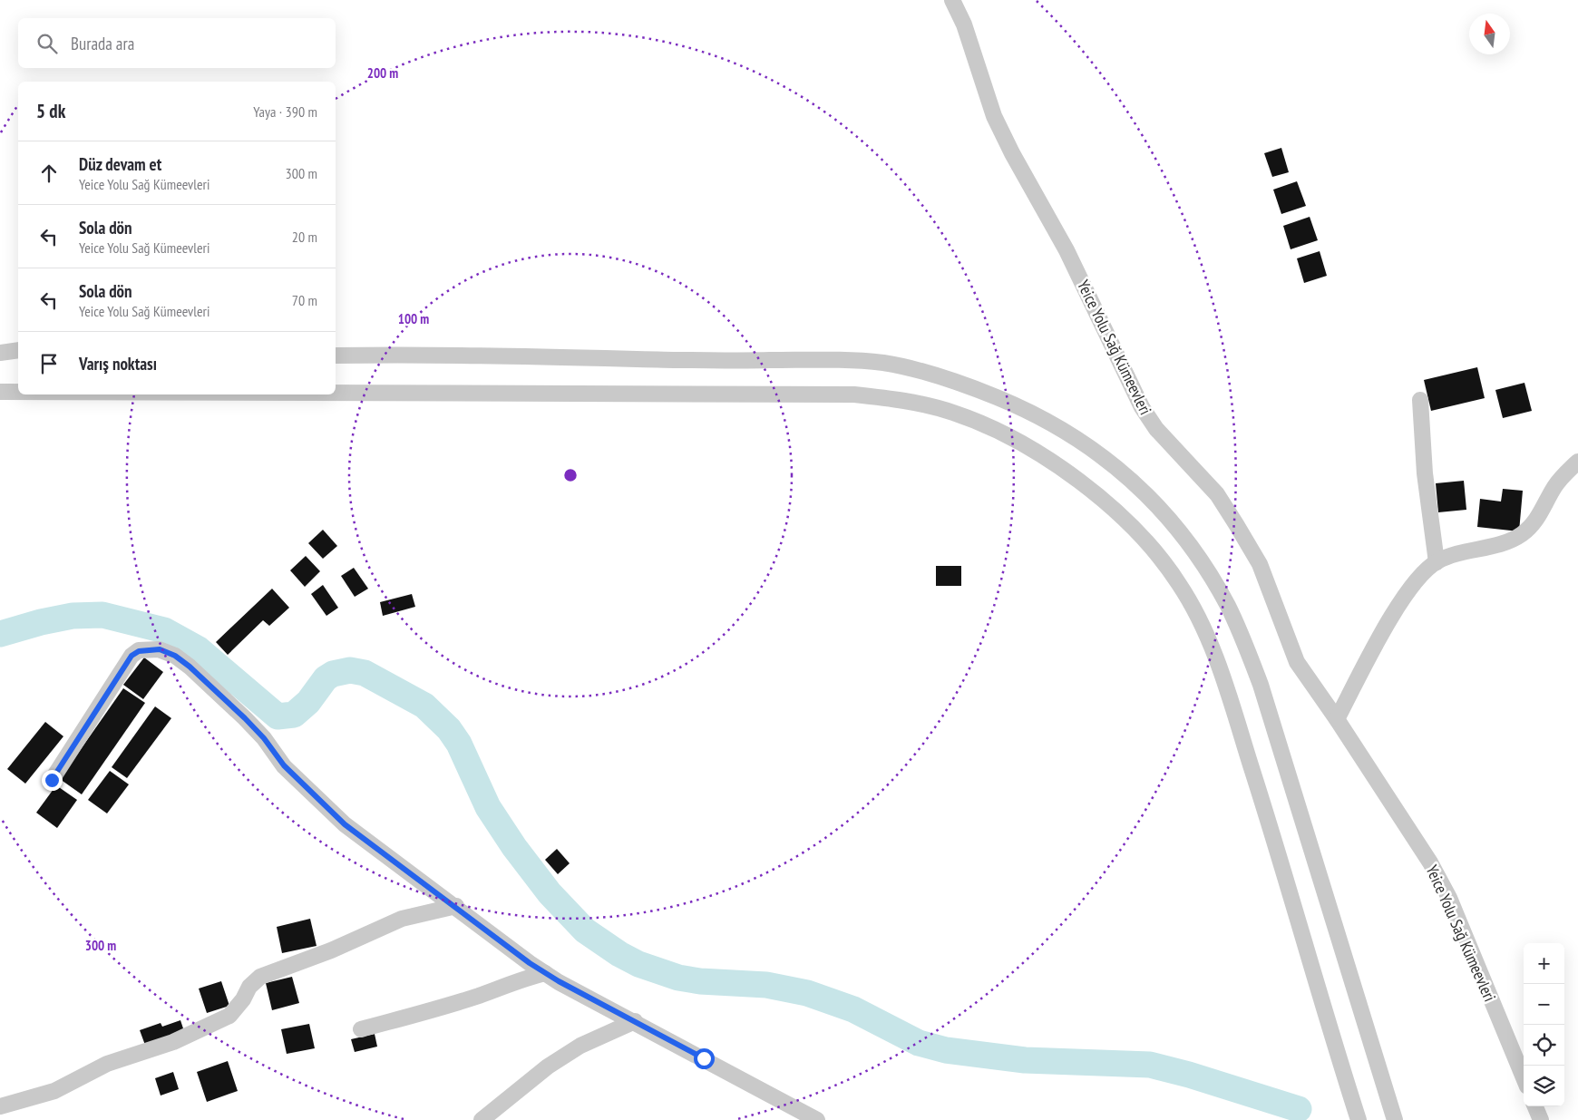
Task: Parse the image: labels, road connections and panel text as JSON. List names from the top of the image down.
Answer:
{
  "streets": {
    "street": ["Yeice Yolu Sağ Kümeevleri"]
  },
  "north": "top",
  "page": {
    "search": "Burada ara",
    "heading": ["5 dk", "Yaya · 390 m"],
    "list": [
      ["Düz devam et", "Yeice Yolu Sağ Kümeevleri", "300 m"],
      ["Sola dön", "Yeice Yolu Sağ Kümeevleri", "20 m"],
      ["Sola dön", "Yeice Yolu Sağ Kümeevleri", "70 m"],
      "Varış noktası"
    ],
    "map_buttons": ["+", "−"]
  },
  "rings": ["200 m", "100 m", "300 m"]
}
